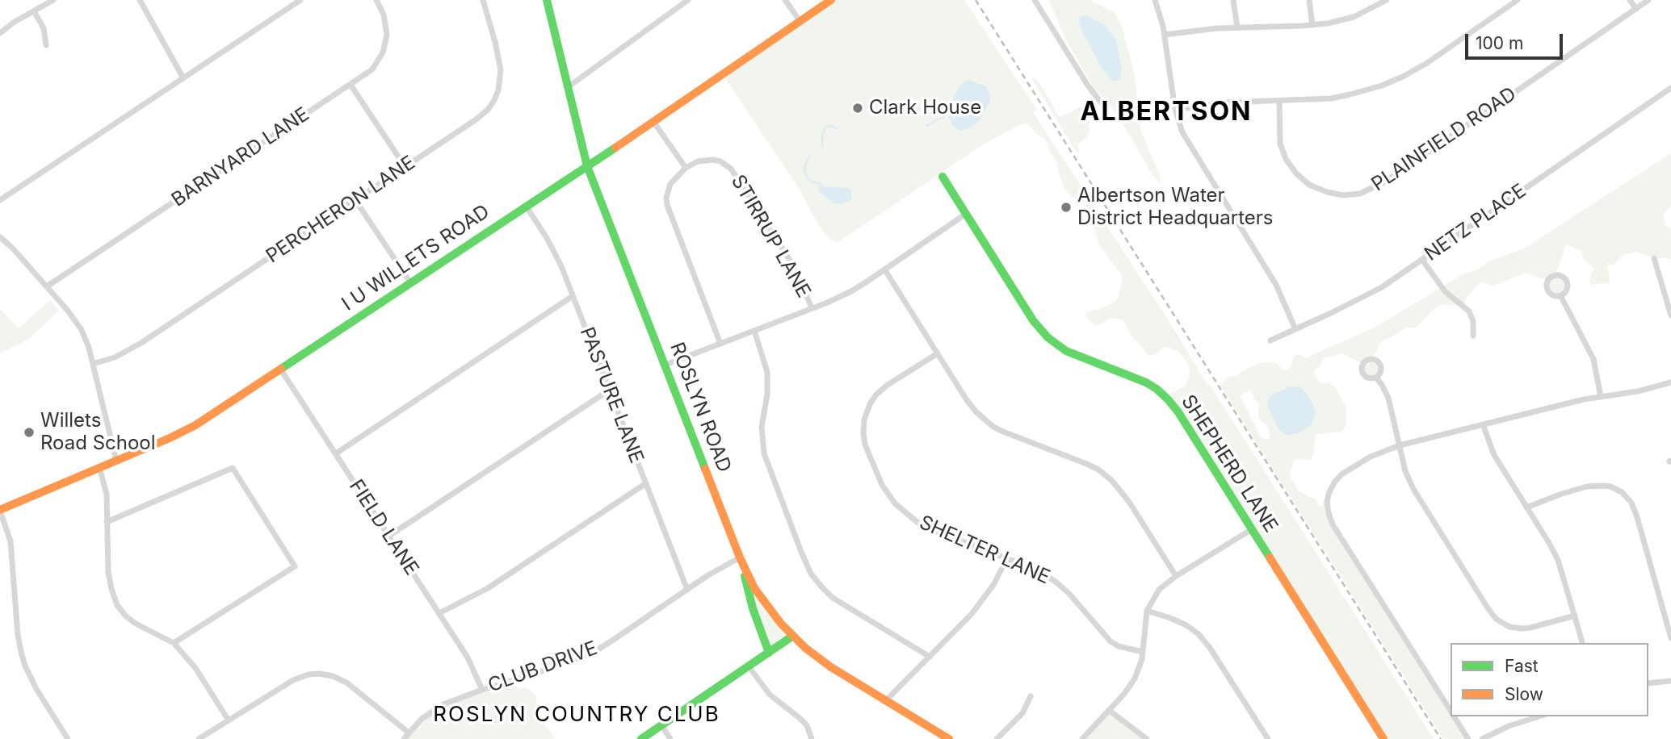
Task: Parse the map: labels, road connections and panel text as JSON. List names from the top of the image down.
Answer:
{
  "streets": {
    "main road": ["I U WILLETS ROAD", "ROSLYN ROAD", "SHEPHERD LANE"],
    "street": [
      "PLAINFIELD ROAD",
      "BARNYARD LANE",
      "PERCHERON LANE",
      "NETZ PLACE",
      "STIRRUP LANE",
      "PASTURE LANE",
      "FIELD LANE",
      "SHELTER LANE",
      "CLUB DRIVE"
    ]
  },
  "crossings": [
    ["I U WILLETS ROAD", "PASTURE LANE"],
    ["I U WILLETS ROAD", "ROSLYN ROAD"],
    ["I U WILLETS ROAD", "FIELD LANE"],
    ["PASTURE LANE", "CLUB DRIVE"],
    ["ROSLYN ROAD", "CLUB DRIVE"],
    ["FIELD LANE", "CLUB DRIVE"]
  ],
  "districts": ["ALBERTSON", "ROSLYN COUNTRY CLUB"],
  "places": ["Clark House", "Albertson Water District Headquarters", "Willets Road School"],
  "legend": ["Fast", "Slow"],
  "scale_bar": "100 m"
}
